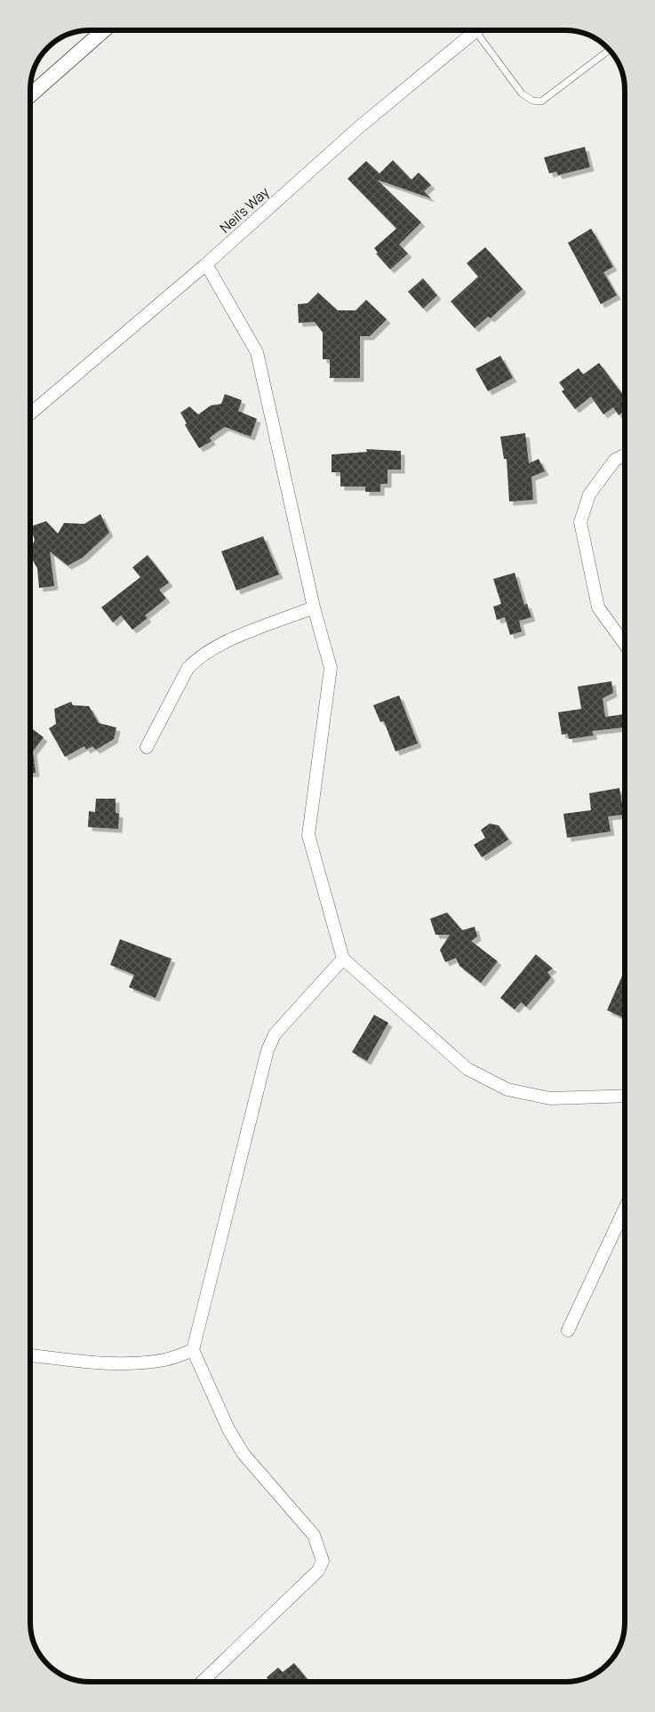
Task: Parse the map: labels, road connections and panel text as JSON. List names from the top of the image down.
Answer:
{
  "streets": {
    "street": ["Neil's Way"]
  }
}
